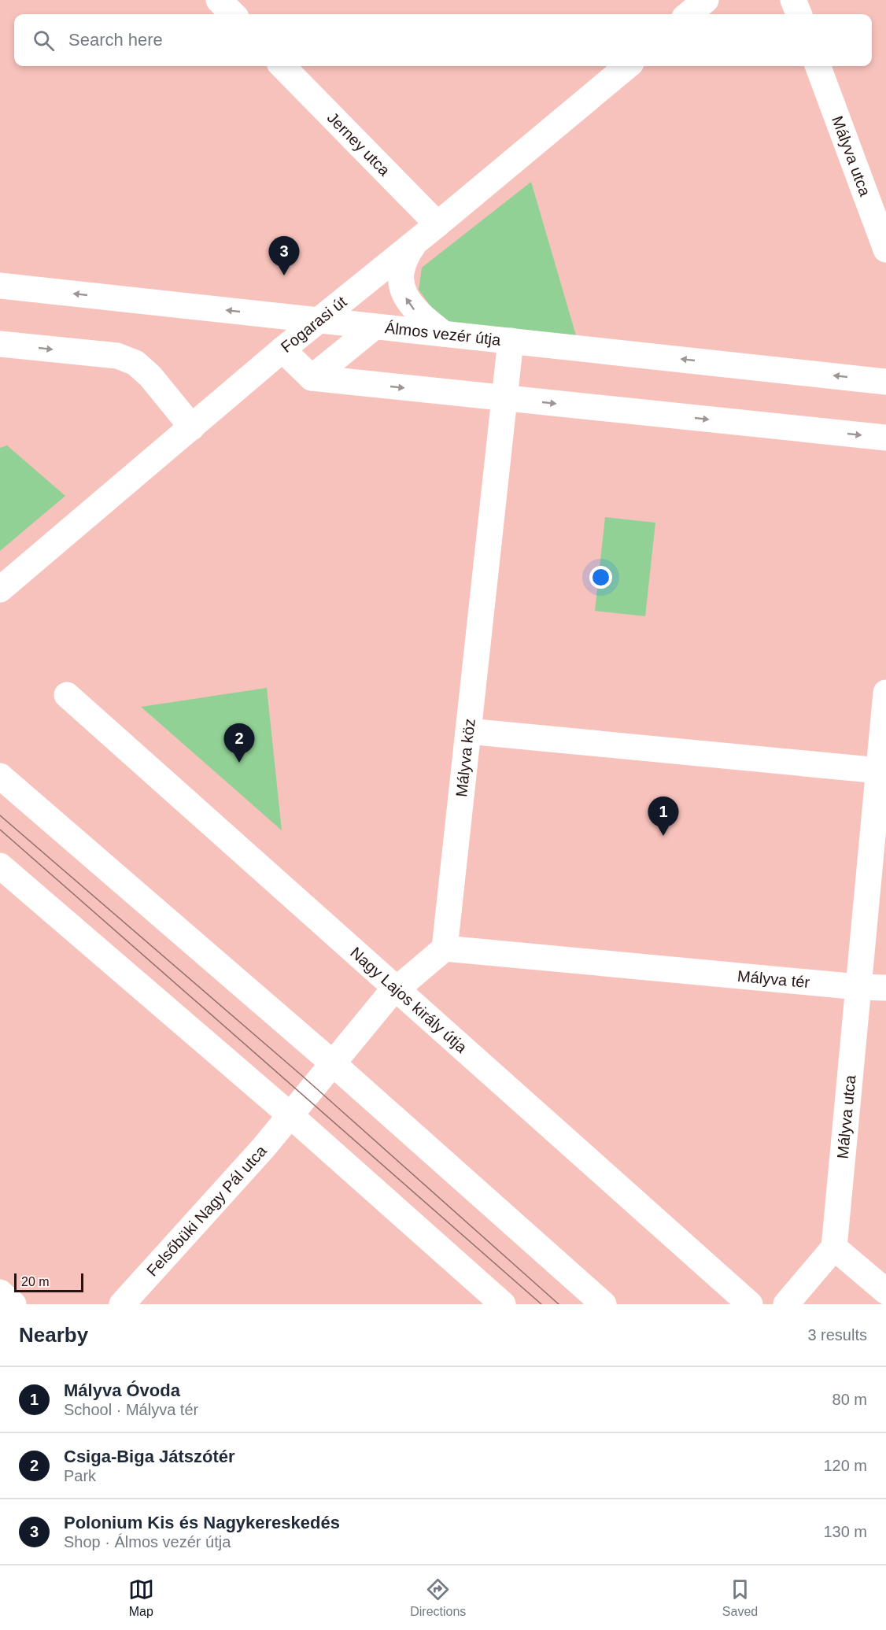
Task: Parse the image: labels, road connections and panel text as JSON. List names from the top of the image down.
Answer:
{
  "streets": {
    "street": [
      "Jerney utca",
      "Mályva utca",
      "Fogarasi út",
      "Álmos vezér útja",
      "Mályva köz",
      "Mályva tér",
      "Nagy Lajos király útja",
      "Felsőbüki Nagy Pál utca"
    ]
  },
  "crossings": [
    ["Jerney utca", "Fogarasi út"],
    ["Mályva utca", "Mályva tér"],
    ["Fogarasi út", "Álmos vezér útja"],
    ["Álmos vezér útja", "Mályva köz"],
    ["Mályva köz", "Mályva tér"]
  ],
  "scale_bar": "20 m",
  "page": {
    "search": "Search here",
    "pins": ["3", "2", "1"],
    "scale": "20 m",
    "heading": ["Nearby", "3 results"],
    "list": [
      {
        "mark": "1",
        "name": "Mályva Óvoda",
        "note": "School · Mályva tér",
        "value": "80 m"
      },
      {
        "mark": "2",
        "name": "Csiga-Biga Játszótér",
        "note": "Park",
        "value": "120 m"
      },
      {
        "mark": "3",
        "name": "Polonium Kis és Nagykereskedés",
        "note": "Shop · Álmos vezér útja",
        "value": "130 m"
      }
    ],
    "nav": ["Map", "Directions", "Saved"]
  }
}
